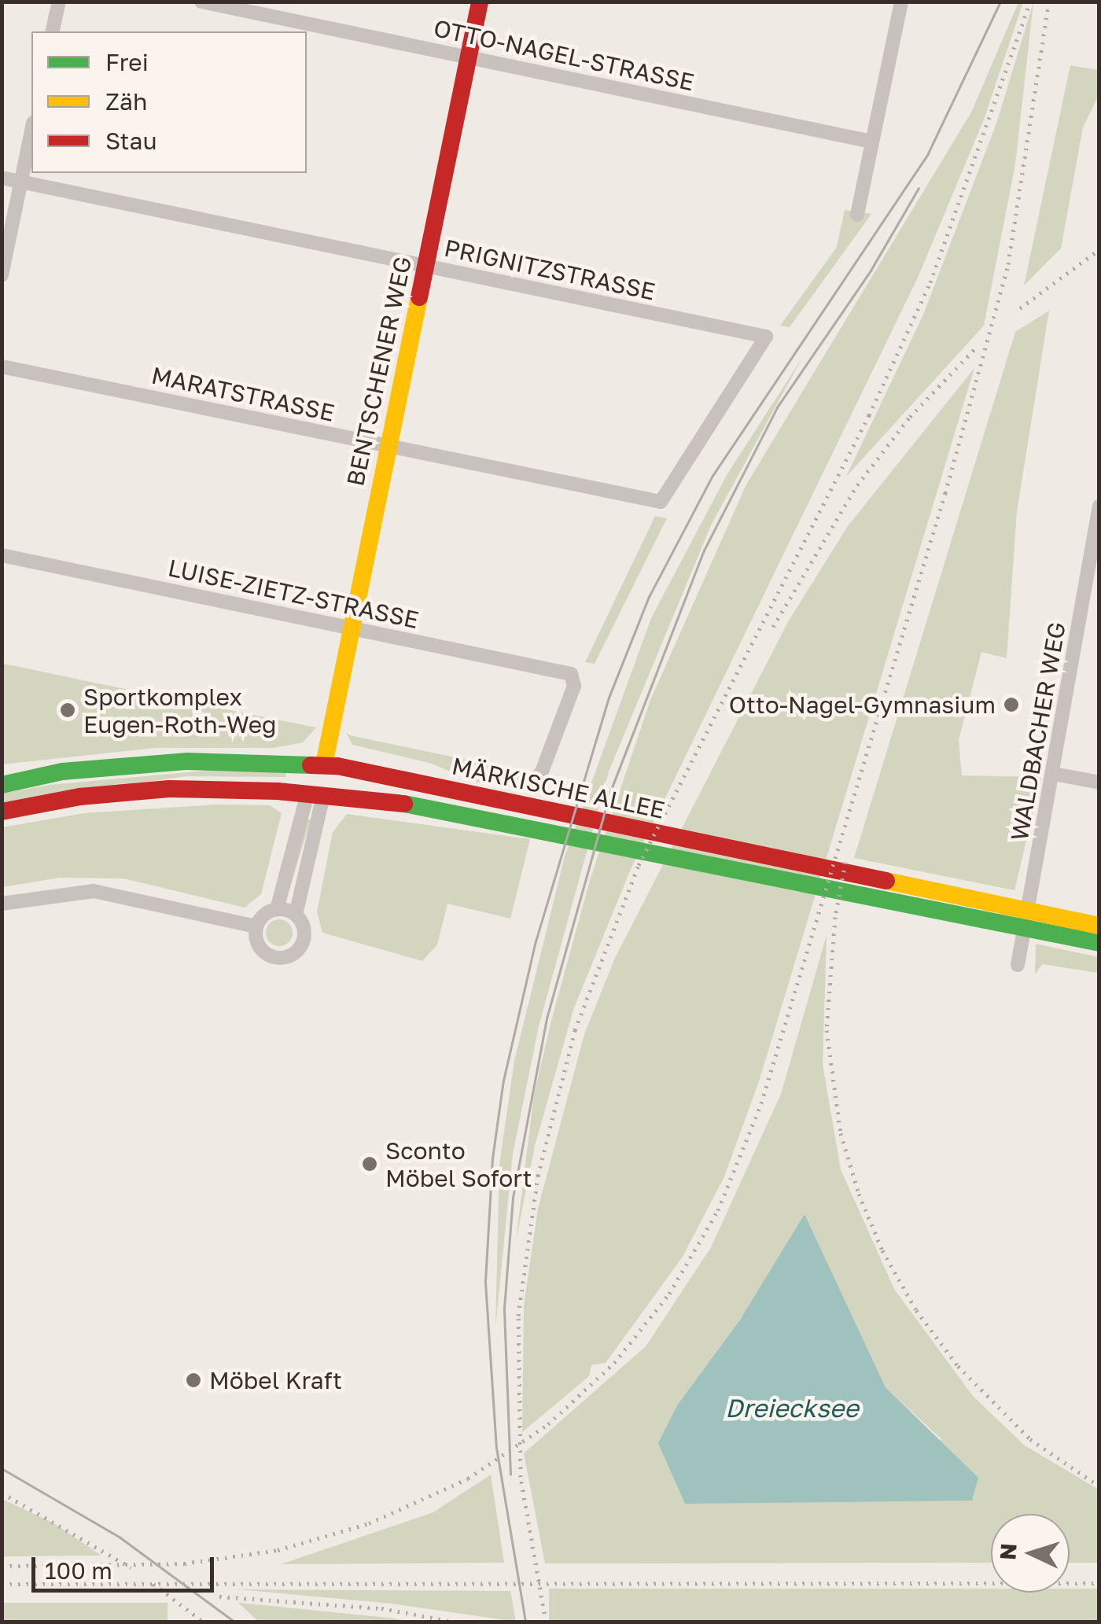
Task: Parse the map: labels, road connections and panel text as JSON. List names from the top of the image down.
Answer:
{
  "streets": {
    "main road": ["BENTSCHENER WEG", "MÄRKISCHE ALLEE"],
    "street": [
      "OTTO-NAGEL-STRASSE",
      "PRIGNITZSTRASSE",
      "MARATSTRASSE",
      "LUISE-ZIETZ-STRASSE",
      "WALDBACHER WEG"
    ]
  },
  "crossings": [
    ["OTTO-NAGEL-STRASSE", "BENTSCHENER WEG"],
    ["PRIGNITZSTRASSE", "BENTSCHENER WEG"],
    ["PRIGNITZSTRASSE", "MARATSTRASSE"],
    ["BENTSCHENER WEG", "MARATSTRASSE"],
    ["BENTSCHENER WEG", "LUISE-ZIETZ-STRASSE"],
    ["BENTSCHENER WEG", "MÄRKISCHE ALLEE"]
  ],
  "water": ["Dreiecksee"],
  "places": [
    "Otto-Nagel-Gymnasium",
    "Sportkomplex Eugen-Roth-Weg",
    "Sconto Möbel Sofort",
    "Möbel Kraft"
  ],
  "legend": ["Frei", "Zäh", "Stau"],
  "scale_bar": "100 m",
  "north": "left"
}
